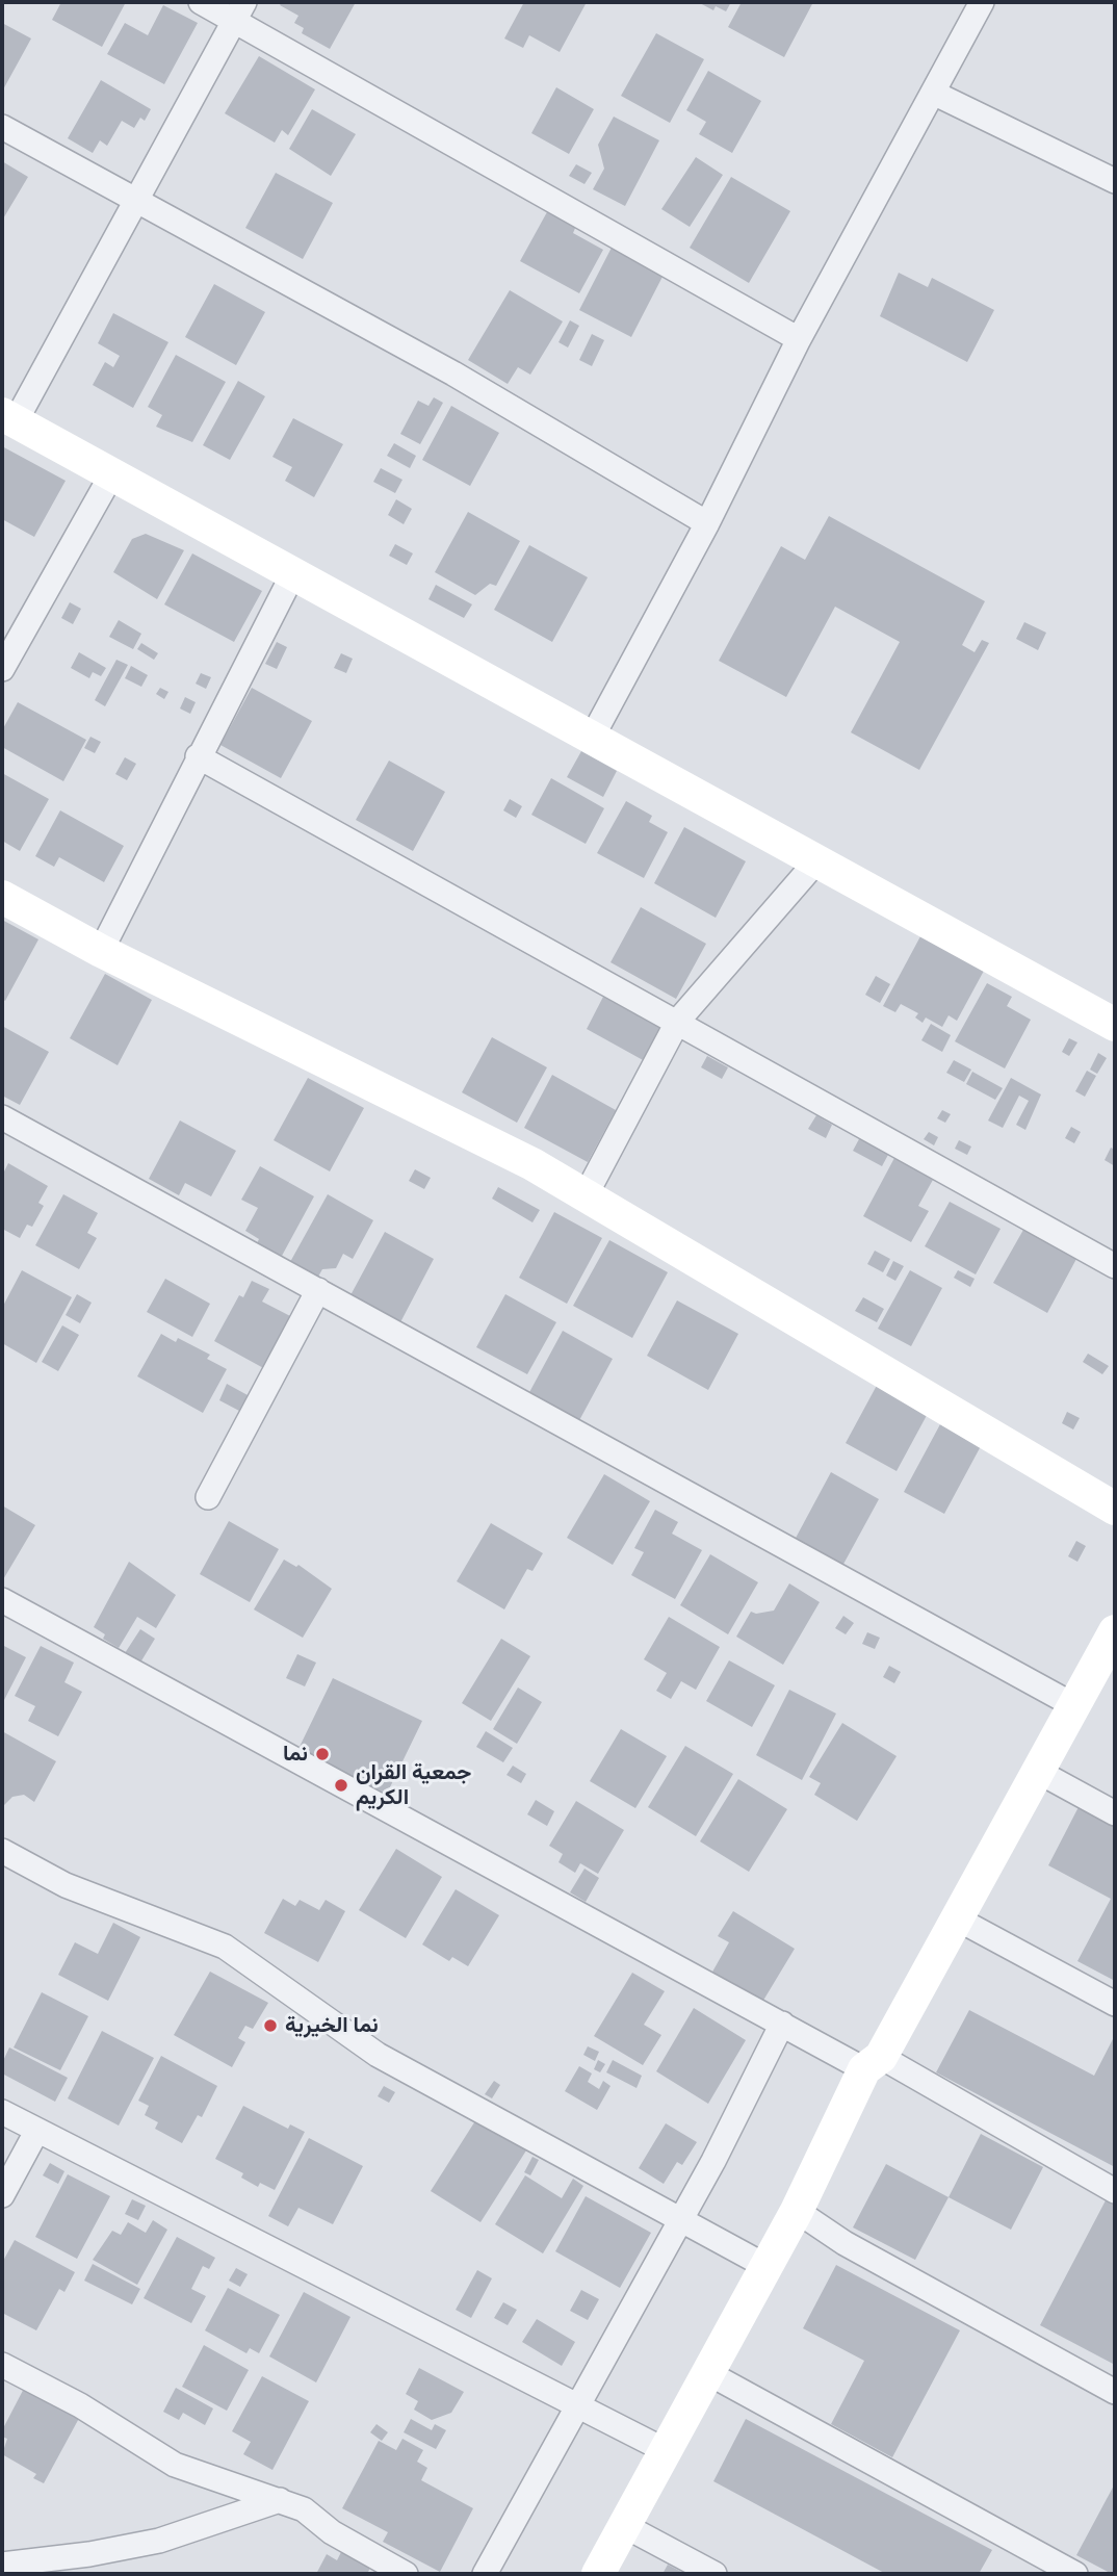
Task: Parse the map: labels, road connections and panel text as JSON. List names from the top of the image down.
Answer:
{
  "places": ["نما", "جمعية القران الكريم", "نما الخيرية"]
}
